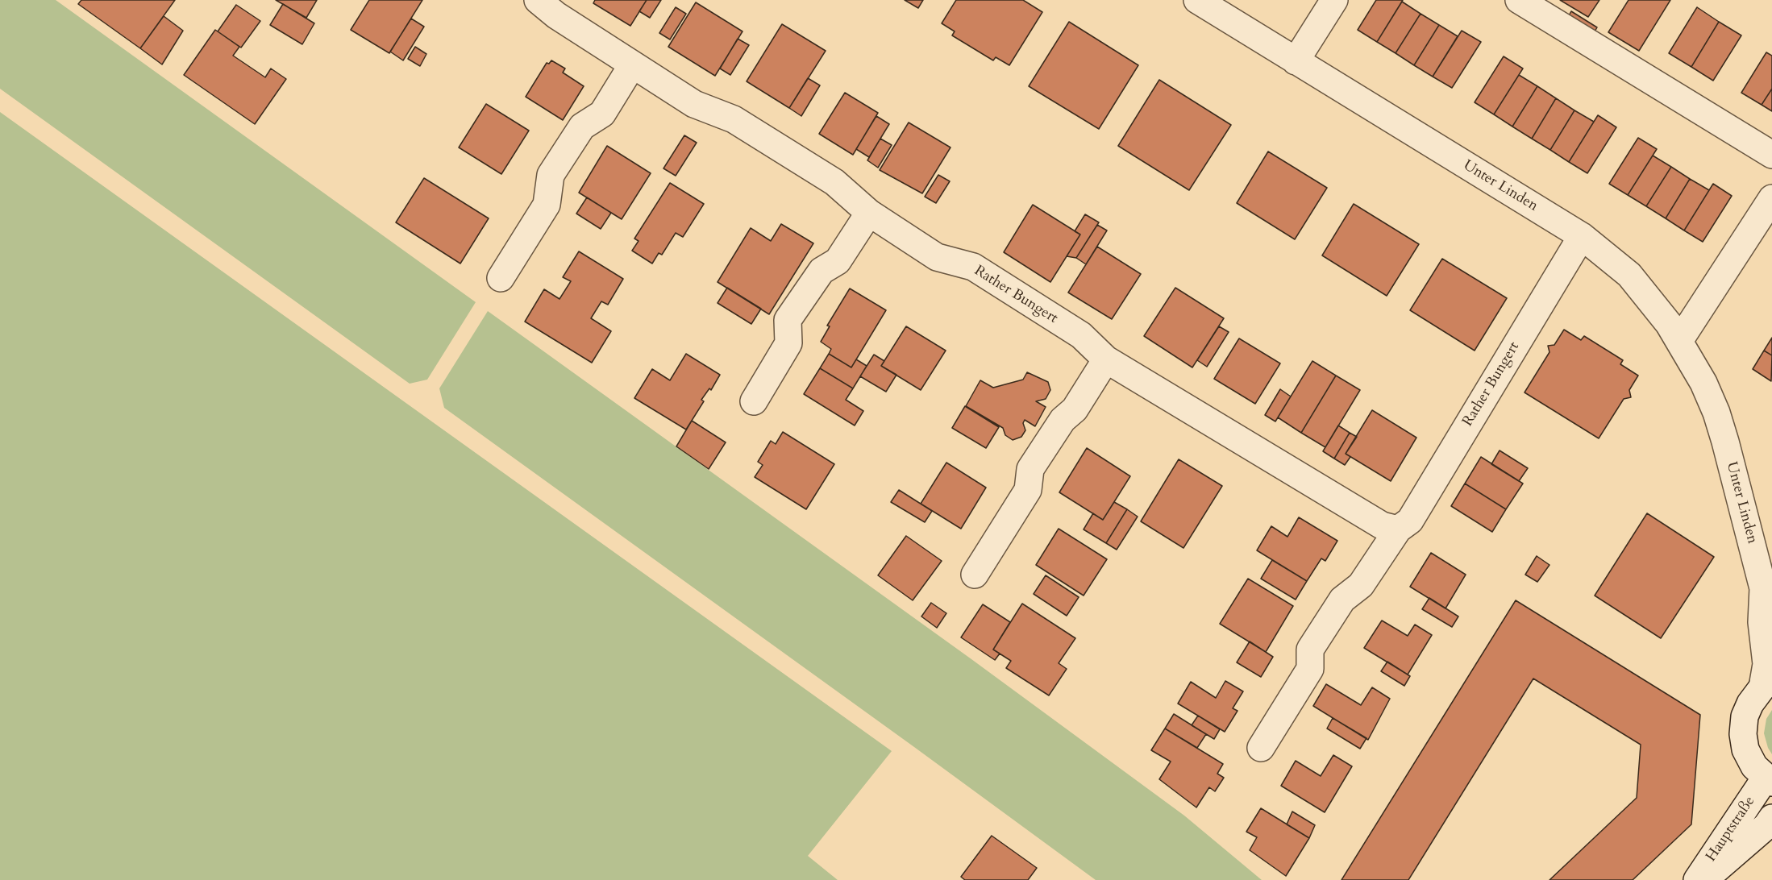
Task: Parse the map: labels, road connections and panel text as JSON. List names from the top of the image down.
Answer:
{
  "streets": {
    "street": ["Unter Linden", "Rather Bungert", "Hauptstraße"]
  },
  "crossings": [
    ["Unter Linden", "Rather Bungert"]
  ]
}
